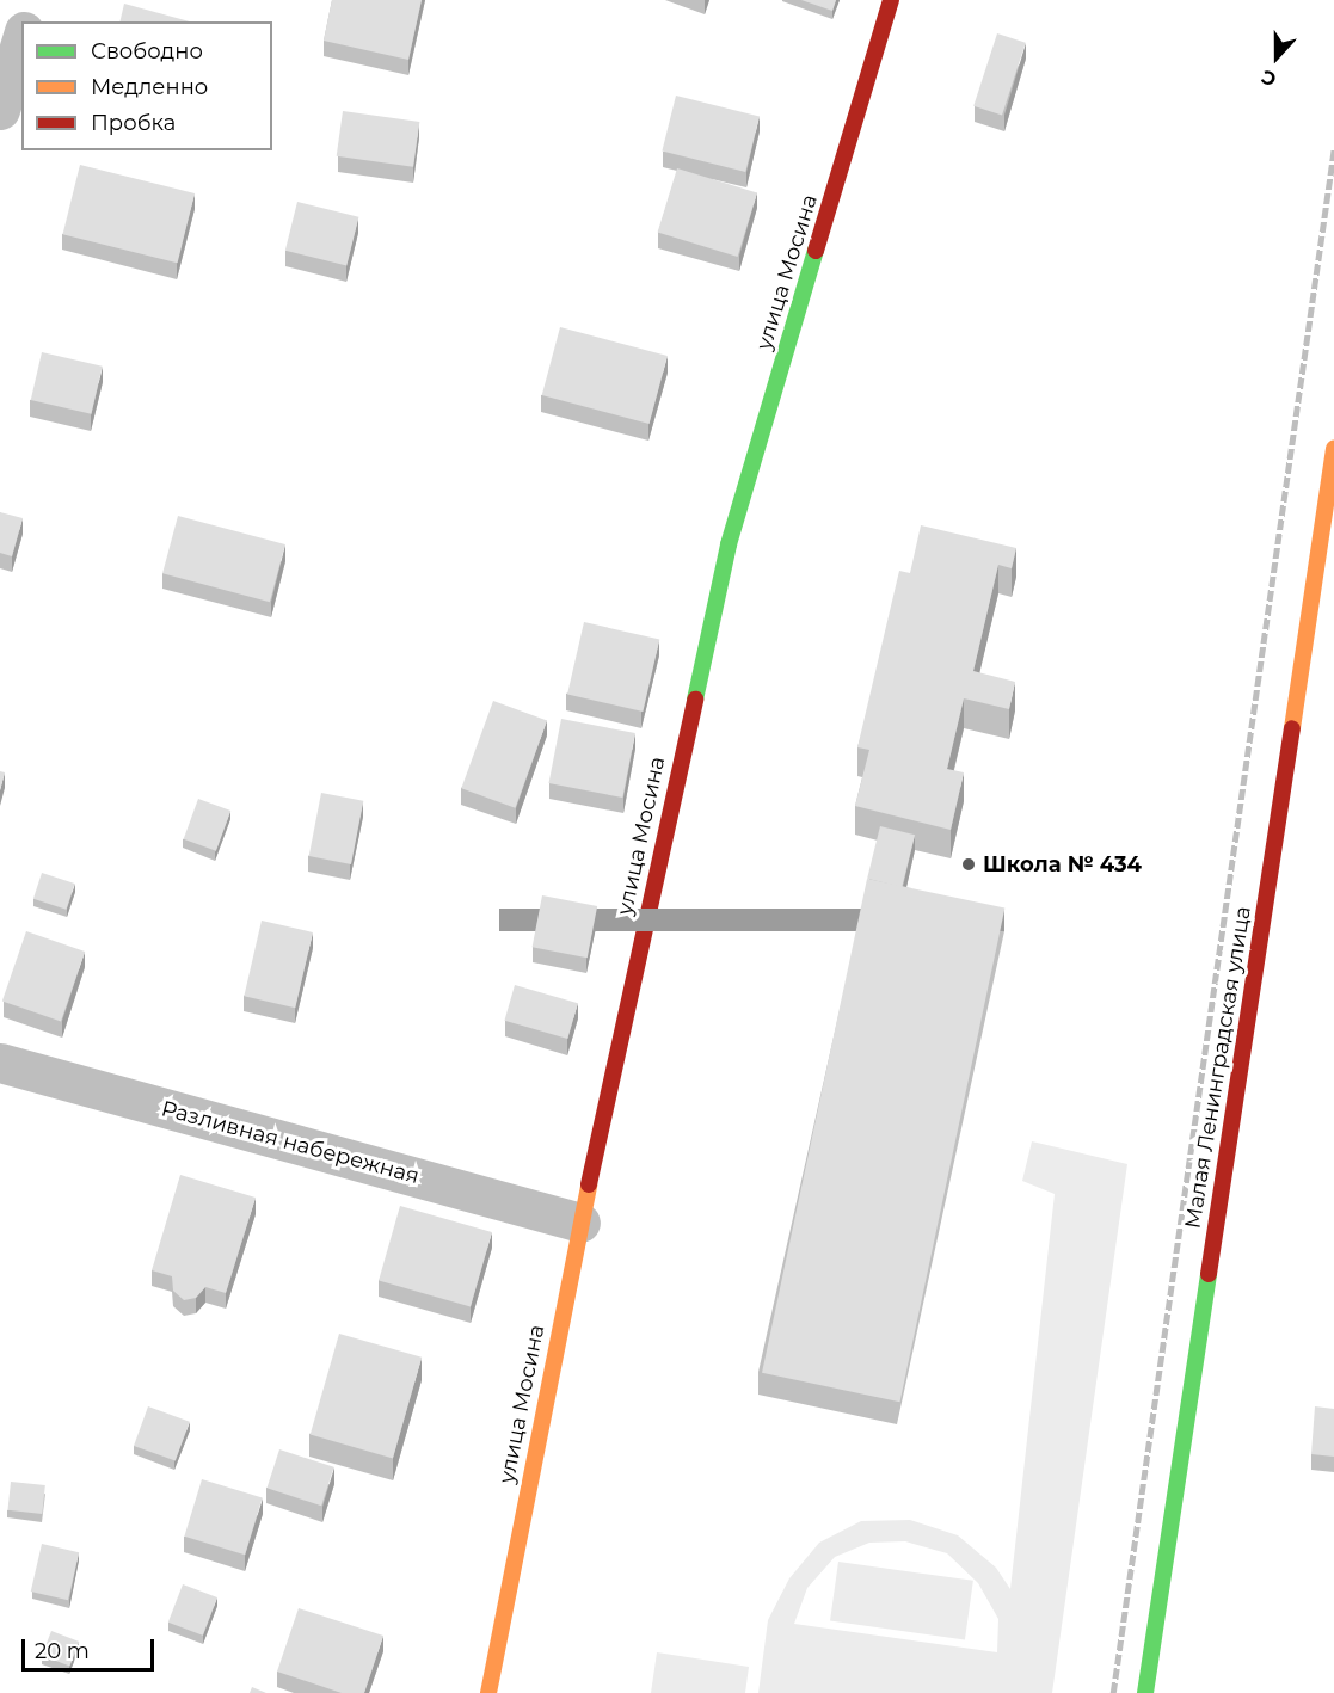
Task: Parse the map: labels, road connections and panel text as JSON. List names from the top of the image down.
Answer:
{
  "streets": {
    "street": ["улица Мосина", "Малая Ленинградская улица", "Разливная набережная"]
  },
  "crossings": [
    ["улица Мосина", "Разливная набережная"]
  ],
  "places": ["Школа № 434"],
  "legend": ["Свободно", "Медленно", "Пробка"],
  "scale_bar": "20 m",
  "north": "bottom"
}
